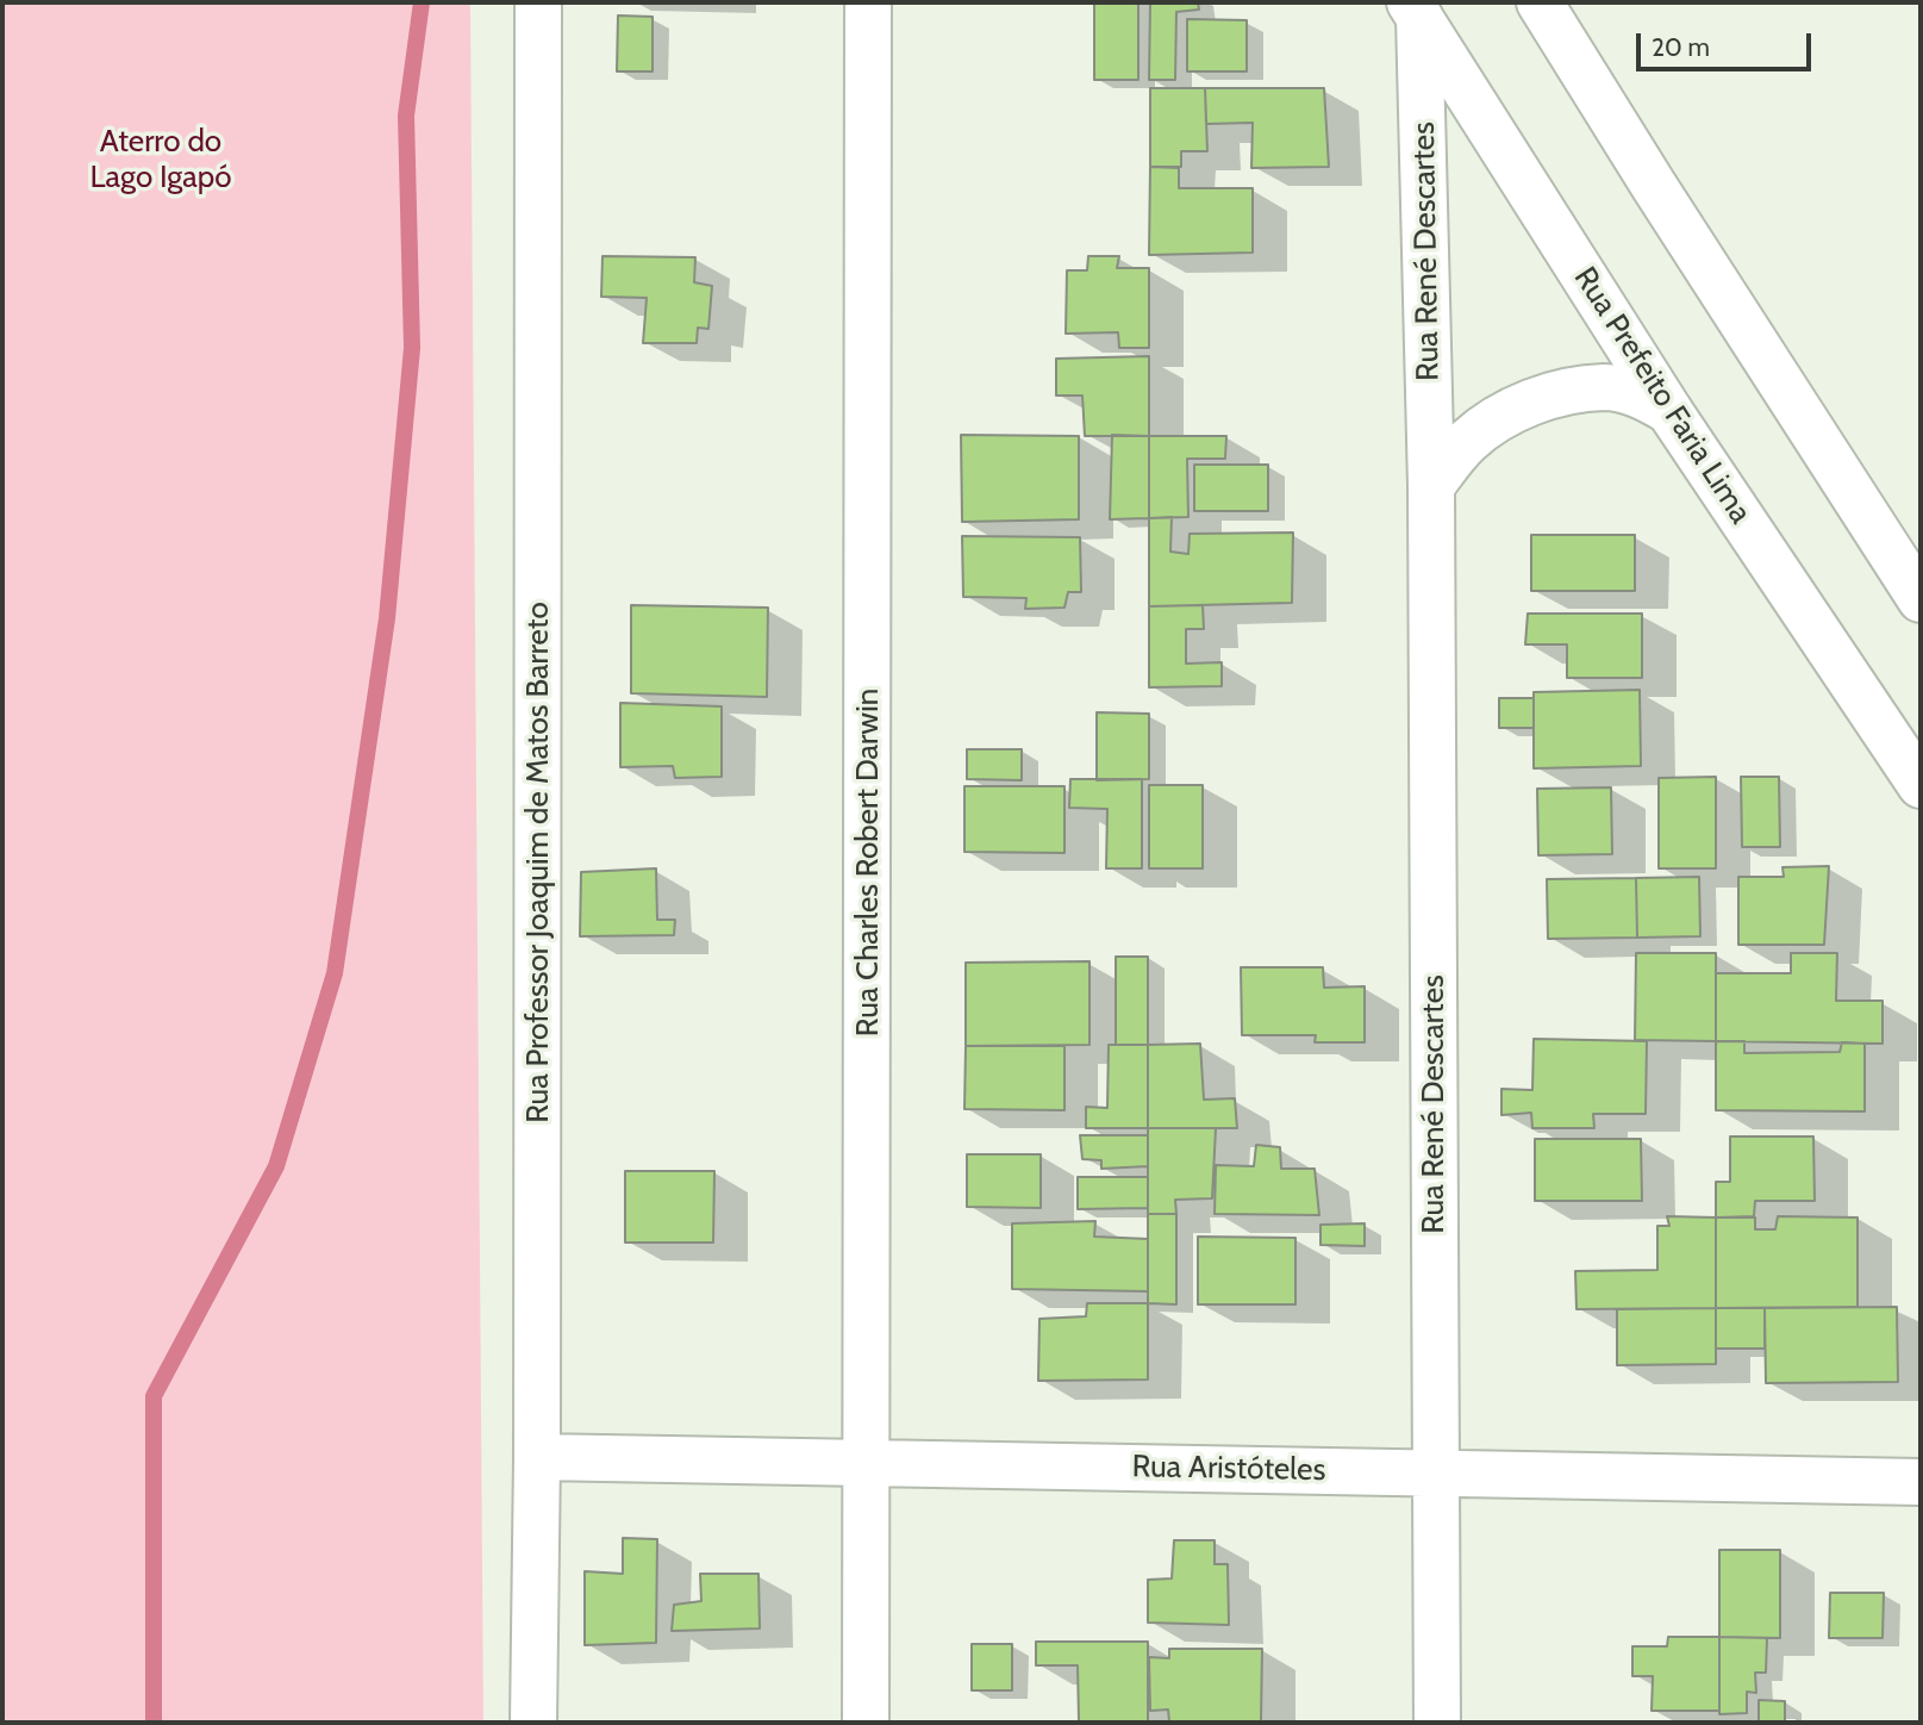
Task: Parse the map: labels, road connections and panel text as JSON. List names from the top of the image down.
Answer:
{
  "streets": {
    "street": [
      "Rua René Descartes",
      "Rua Prefeito Faria Lima",
      "Rua Professor Joaquim de Matos Barreto",
      "Rua Charles Robert Darwin",
      "Rua Aristóteles"
    ]
  },
  "crossings": [
    ["Rua René Descartes", "Rua Prefeito Faria Lima"],
    ["Rua René Descartes", "Rua Aristóteles"],
    ["Rua Professor Joaquim de Matos Barreto", "Rua Aristóteles"],
    ["Rua Charles Robert Darwin", "Rua Aristóteles"]
  ],
  "parks": ["Aterro do Lago Igapó"],
  "scale_bar": "20 m"
}
